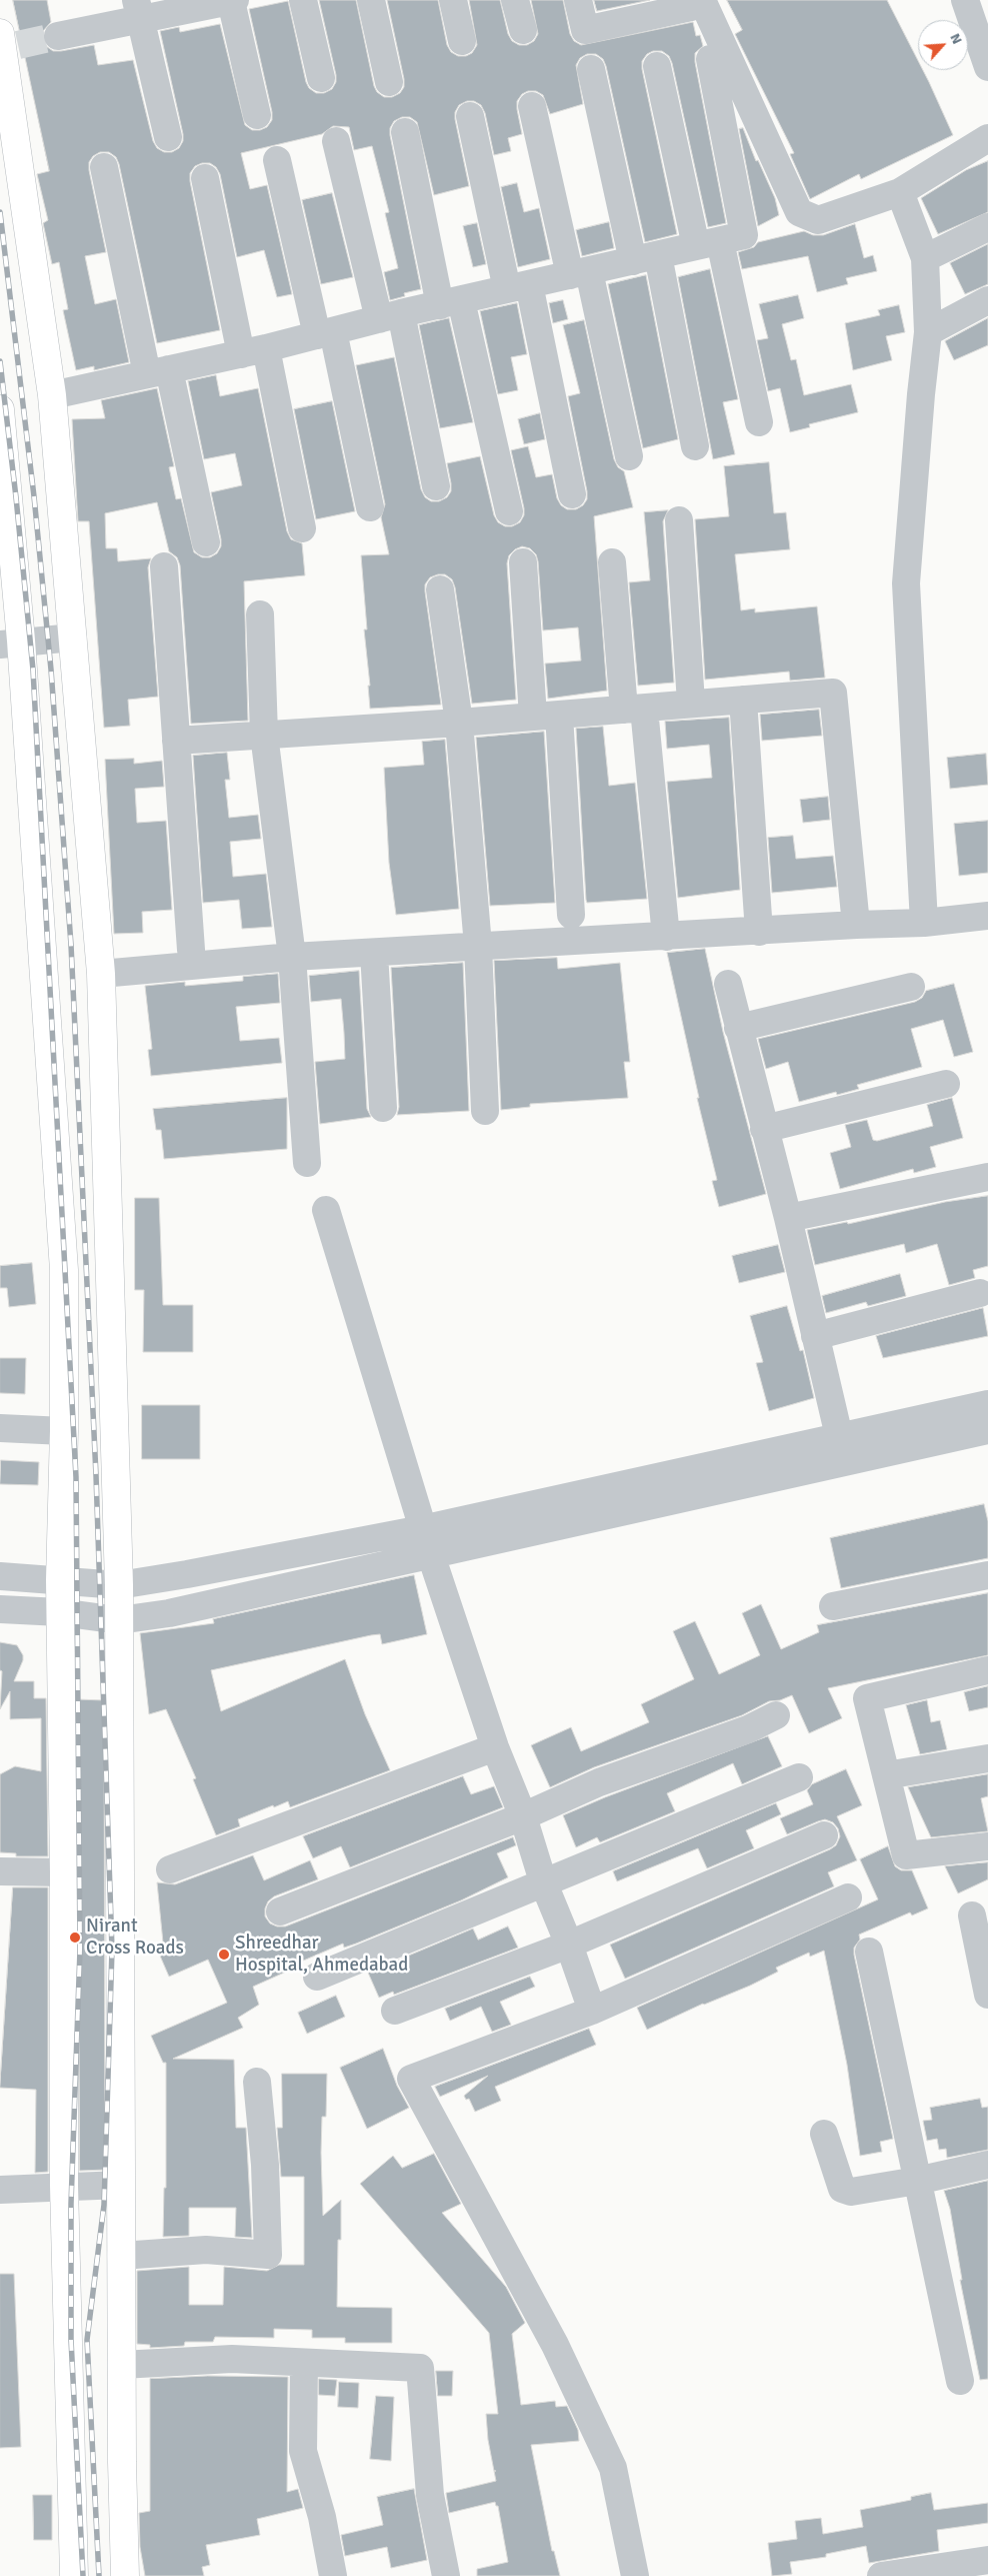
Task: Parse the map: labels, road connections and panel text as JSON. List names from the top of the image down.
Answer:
{
  "places": ["Nirant Cross Roads", "Shreedhar Hospital, Ahmedabad"],
  "north": "top right"
}
